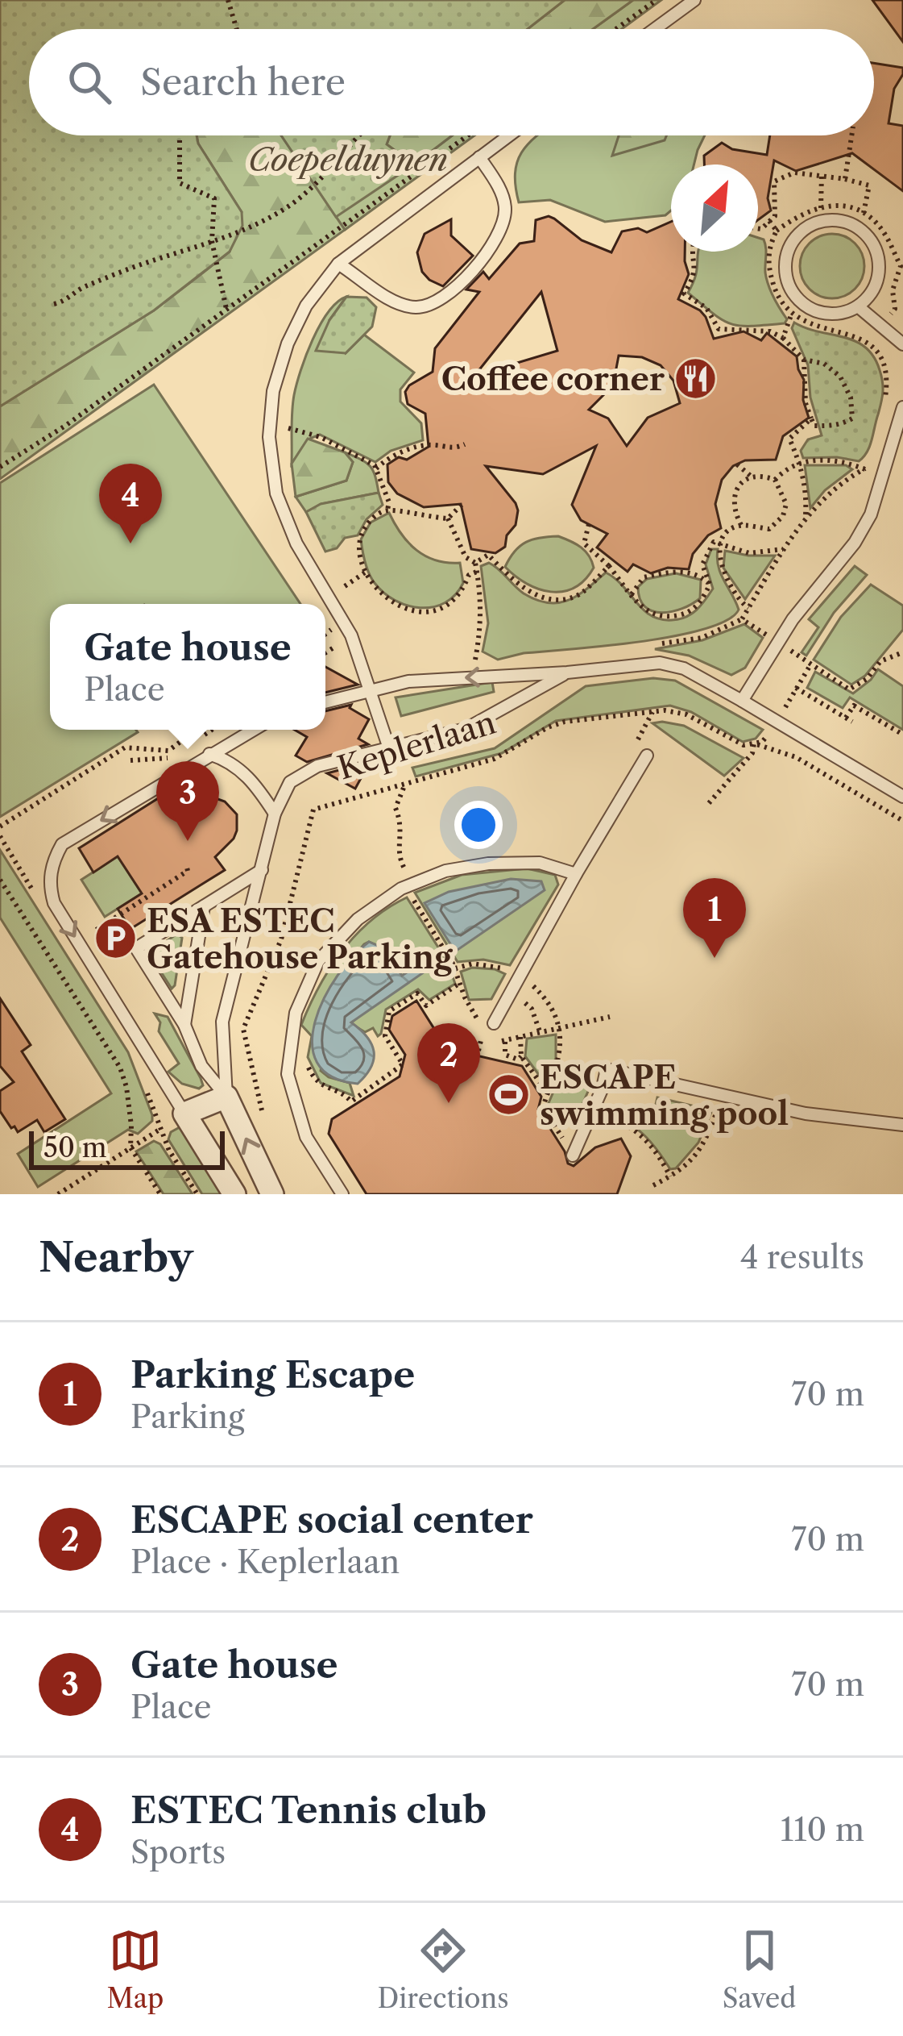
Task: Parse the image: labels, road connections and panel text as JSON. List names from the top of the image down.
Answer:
{
  "streets": {
    "street": ["Keplerlaan"]
  },
  "parks": ["Coepelduynen"],
  "places": {
    "restaurant": ["Coffee corner"],
    "parking": ["ESA ESTEC Gatehouse Parking"],
    "sports": ["ESCAPE swimming pool"]
  },
  "scale_bar": "50 m",
  "north": "top right",
  "page": {
    "search": "Search here",
    "pins": [
      "4",
      "3",
      "1",
      "2"
    ],
    "popup": ["Gate house", "Place"],
    "scale": "50 m",
    "heading": ["Nearby", "4 results"],
    "list": [
      {
        "mark": "1",
        "name": "Parking Escape",
        "note": "Parking",
        "value": "70 m"
      },
      {
        "mark": "2",
        "name": "ESCAPE social center",
        "note": "Place · Keplerlaan",
        "value": "70 m"
      },
      {
        "mark": "3",
        "name": "Gate house",
        "note": "Place",
        "value": "70 m"
      },
      {
        "mark": "4",
        "name": "ESTEC Tennis club",
        "note": "Sports",
        "value": "110 m"
      }
    ],
    "nav": ["Map", "Directions", "Saved"]
  }
}
